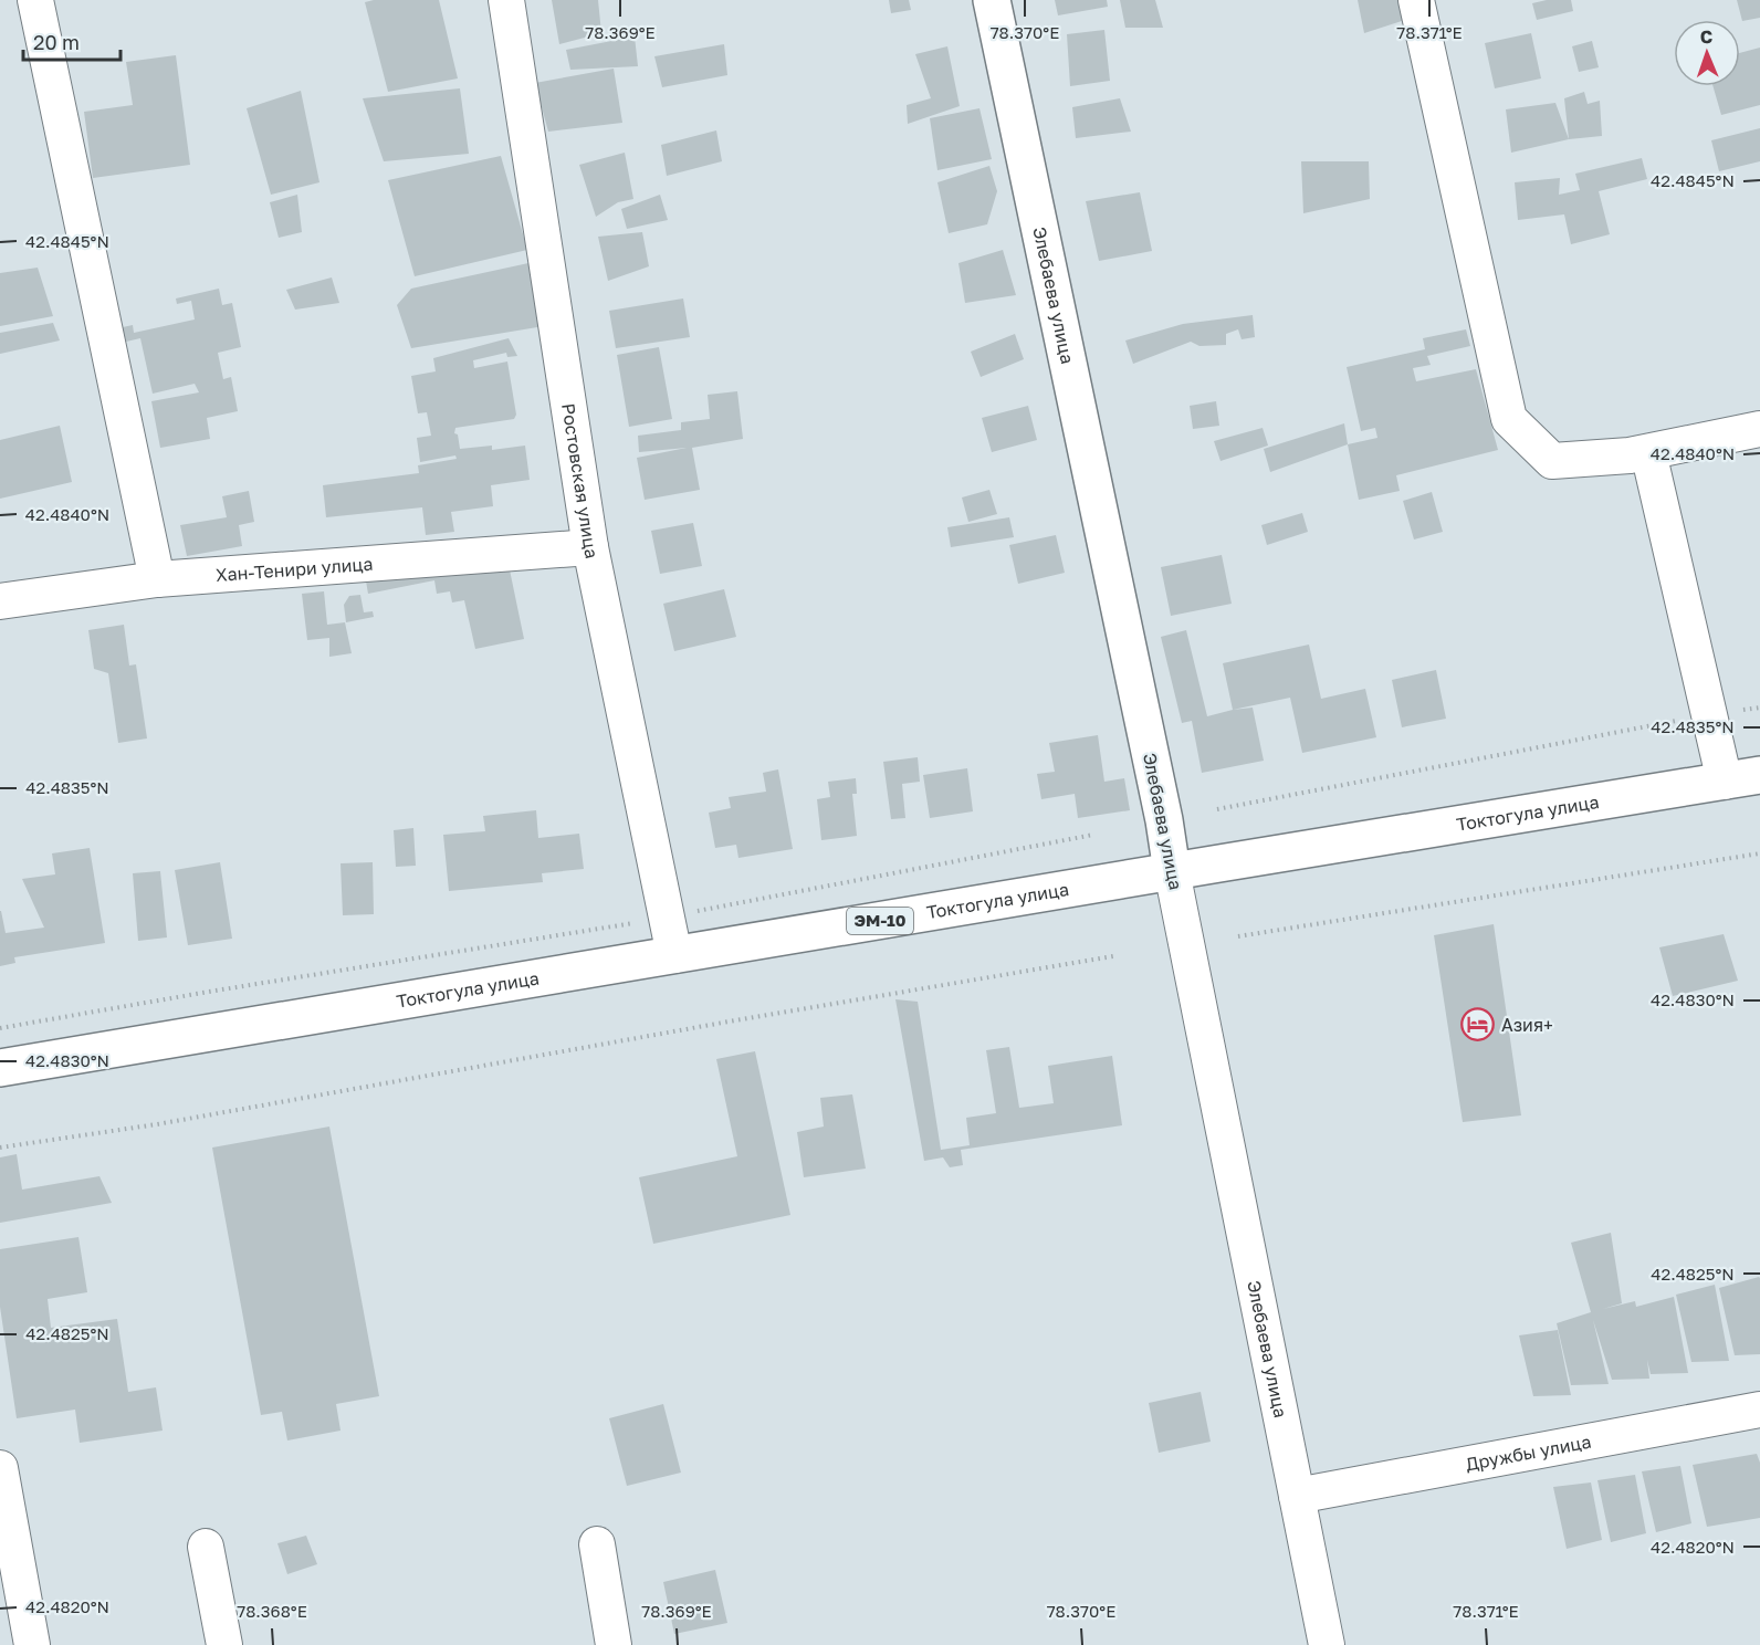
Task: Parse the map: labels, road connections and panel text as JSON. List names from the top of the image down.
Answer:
{
  "streets": {
    "main road": ["Элебаева улица", "Токтогула улица", "ЭМ-10"],
    "street": ["Ростовская улица", "Хан-Тенири улица", "Дружбы улица"]
  },
  "crossings": [
    ["Элебаева улица", "Токтогула улица"],
    ["Элебаева улица", "Дружбы улица"],
    ["Ростовская улица", "Хан-Тенири улица"],
    ["Ростовская улица", "Токтогула улица"]
  ],
  "places": {
    "hotel": ["Aзия+"]
  },
  "scale_bar": "20 m",
  "north": "top",
  "coordinates": [
    "78.369°E",
    "78.370°E",
    "78.371°E",
    "42.4845°N",
    "42.4840°N",
    "42.4835°N",
    "42.4830°N",
    "42.4825°N",
    "42.4820°N",
    "78.368°E"
  ]
}
